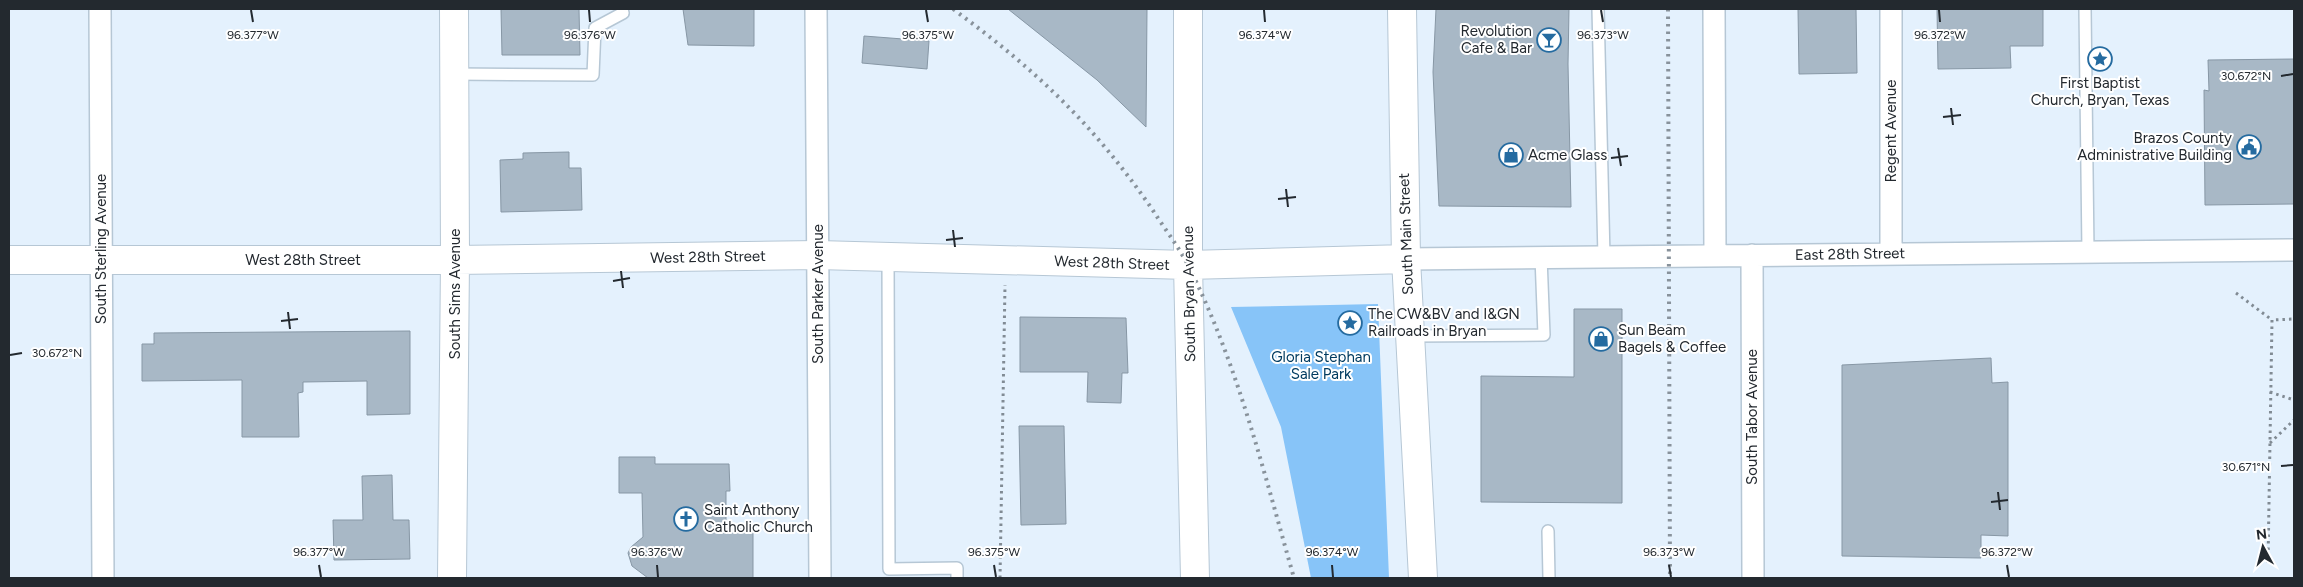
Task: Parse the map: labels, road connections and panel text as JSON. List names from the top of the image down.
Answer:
{
  "streets": {
    "street": [
      "Regent Avenue",
      "South Main Street",
      "South Sterling Avenue",
      "East 28th Street",
      "West 28th Street",
      "South Sims Avenue",
      "South Parker Avenue",
      "South Bryan Avenue",
      "South Tabor Avenue"
    ]
  },
  "crossings": [
    ["Regent Avenue", "East 28th Street"],
    ["South Main Street", "East 28th Street"],
    ["South Main Street", "West 28th Street"],
    ["South Sterling Avenue", "West 28th Street"],
    ["East 28th Street", "West 28th Street"],
    ["East 28th Street", "South Tabor Avenue"],
    ["West 28th Street", "South Sims Avenue"],
    ["West 28th Street", "South Parker Avenue"],
    ["West 28th Street", "South Bryan Avenue"]
  ],
  "parks": ["Gloria Stephan Sale Park"],
  "places": {
    "bar": ["Revolution Cafe & Bar"],
    "place": ["First Baptist Church, Bryan, Texas", "The CW&BV and I&GN Railroads in Bryan"],
    "public building": ["Brazos County Administrative Building"],
    "shop": ["Acme Glass", "Sun Beam Bagels & Coffee"],
    "church": ["Saint Anthony Catholic Church"]
  },
  "north": "top",
  "coordinates": [
    "96.377°W",
    "96.376°W",
    "96.375°W",
    "96.374°W",
    "96.373°W",
    "96.372°W",
    "30.672°N",
    "30.671°N"
  ]
}
